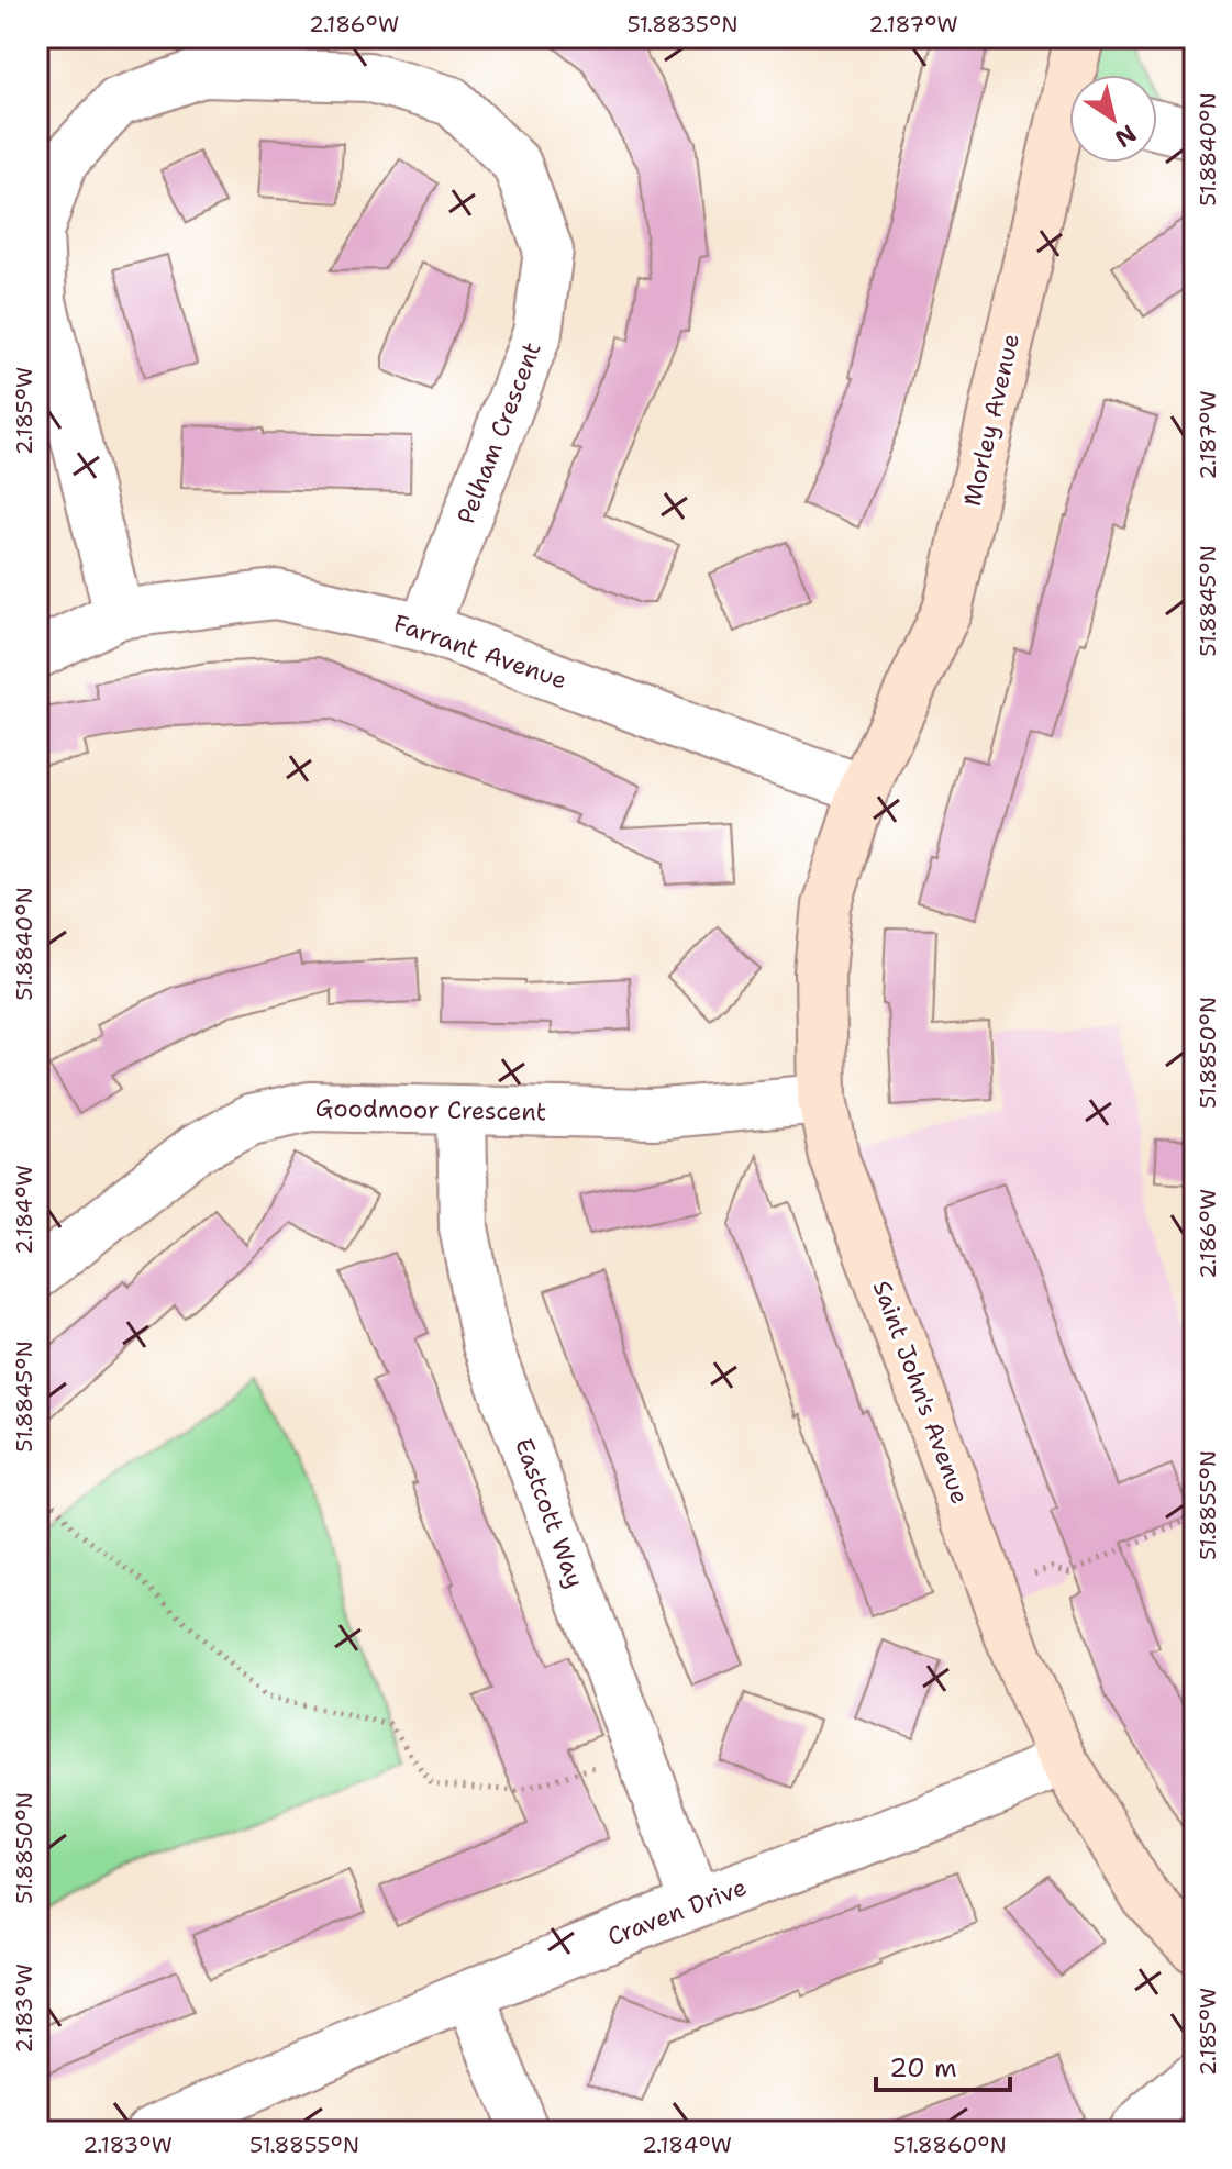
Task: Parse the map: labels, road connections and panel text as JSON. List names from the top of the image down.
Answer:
{
  "streets": {
    "street": [
      "Morley Avenue",
      "Pelham Crescent",
      "Farrant Avenue",
      "Goodmoor Crescent",
      "Saint John's Avenue",
      "Eastcott Way",
      "Craven Drive"
    ]
  },
  "crossings": [
    ["Morley Avenue", "Farrant Avenue"],
    ["Morley Avenue", "Saint John's Avenue"],
    ["Pelham Crescent", "Farrant Avenue"],
    ["Farrant Avenue", "Saint John's Avenue"],
    ["Goodmoor Crescent", "Saint John's Avenue"],
    ["Goodmoor Crescent", "Eastcott Way"],
    ["Saint John's Avenue", "Craven Drive"],
    ["Eastcott Way", "Craven Drive"]
  ],
  "scale_bar": "20 m",
  "north": "bottom right",
  "coordinates": [
    "2.186°W",
    "51.8835°N",
    "2.187°W",
    "51.8840°N",
    "2.185°W",
    "51.8845°N",
    "51.8850°N",
    "2.184°W",
    "51.8855°N",
    "2.183°W",
    "51.8860°N"
  ]
}
